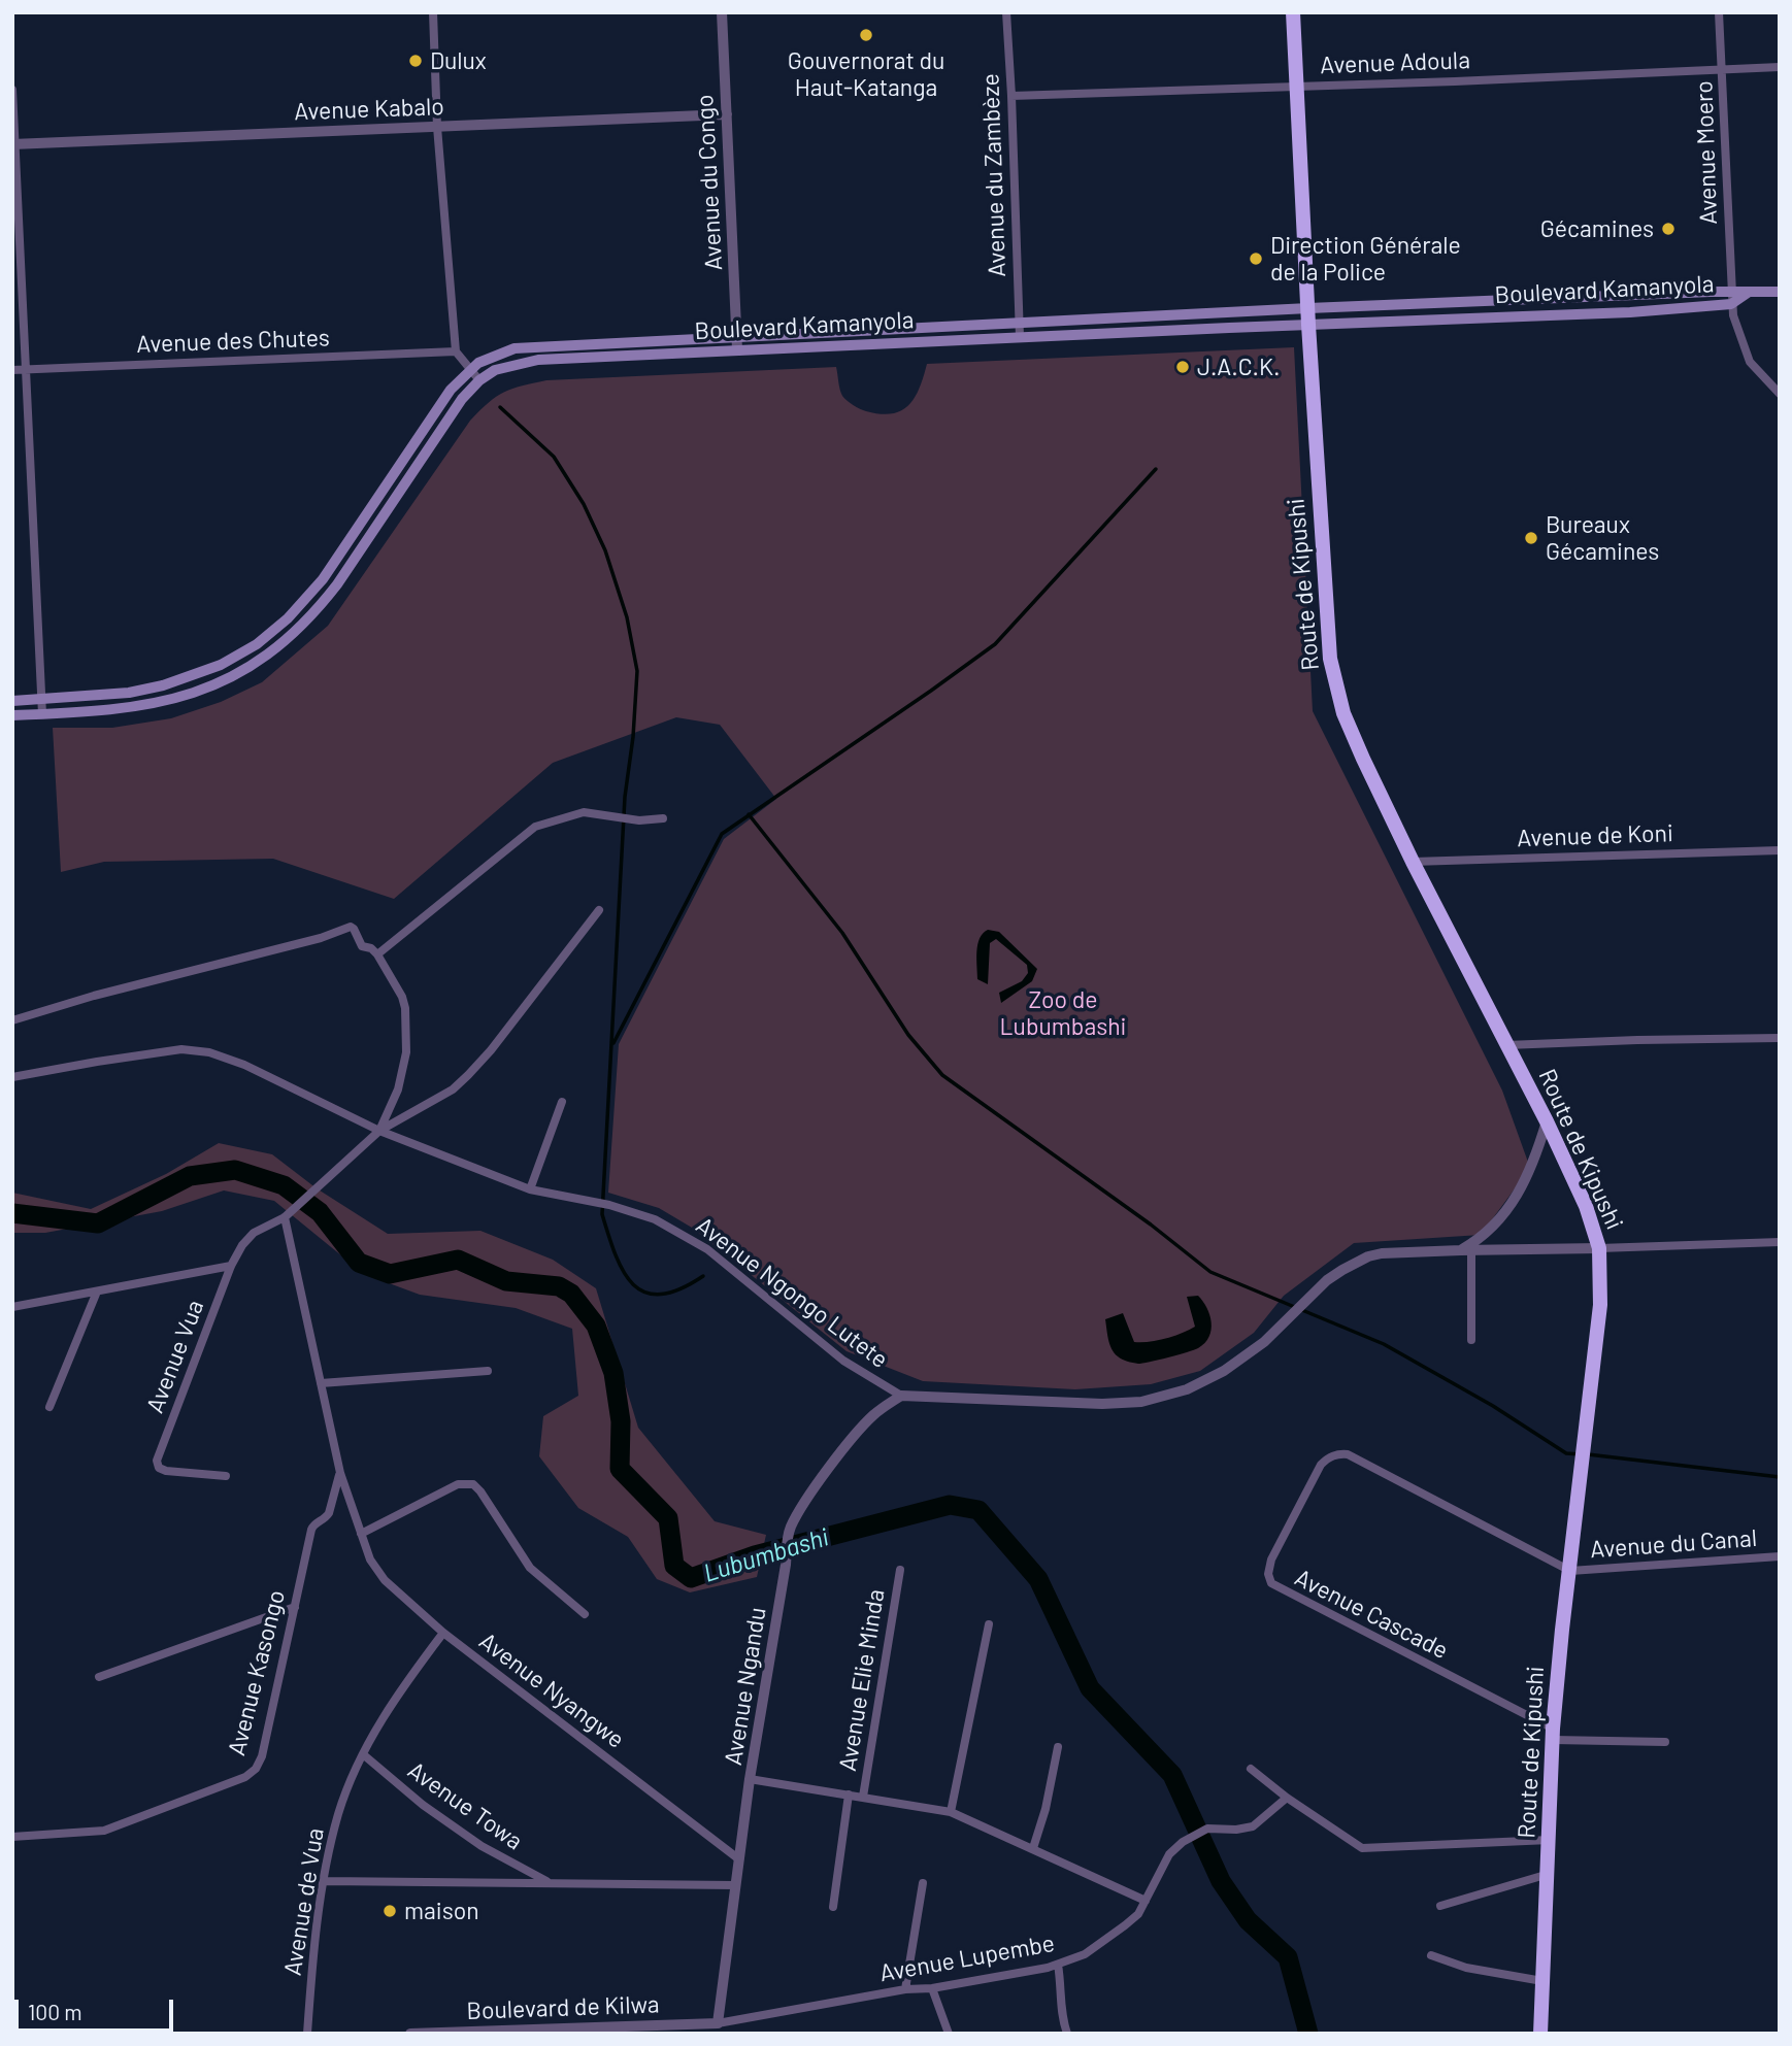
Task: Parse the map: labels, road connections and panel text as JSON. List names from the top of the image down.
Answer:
{
  "streets": {
    "highway": ["Route de Kipushi"],
    "main road": ["Boulevard Kamanyola"],
    "street": [
      "Avenue Adoula",
      "Avenue Kabalo",
      "Avenue Moero",
      "Avenue du Zambèze",
      "Avenue du Congo",
      "Avenue des Chutes",
      "Avenue de Koni",
      "Avenue Ngongo Lutete",
      "Avenue Vua",
      "Avenue du Canal",
      "Avenue Cascade",
      "Avenue Kasongo",
      "Avenue Elie Minda",
      "Avenue Ngandu",
      "Avenue Nyangwe",
      "Avenue Towa",
      "Avenue de Vua",
      "Avenue Lupembe",
      "Boulevard de Kilwa"
    ]
  },
  "crossings": [
    ["Avenue Adoula", "Avenue Moero"],
    ["Avenue Adoula", "Avenue du Zambèze"],
    ["Avenue Adoula", "Route de Kipushi"],
    ["Avenue Kabalo", "Avenue du Congo"],
    ["Avenue Moero", "Boulevard Kamanyola"],
    ["Avenue du Zambèze", "Boulevard Kamanyola"],
    ["Avenue du Congo", "Boulevard Kamanyola"],
    ["Boulevard Kamanyola", "Route de Kipushi"],
    ["Route de Kipushi", "Avenue de Koni"],
    ["Route de Kipushi", "Avenue Ngongo Lutete"],
    ["Route de Kipushi", "Avenue du Canal"],
    ["Route de Kipushi", "Avenue Cascade"],
    ["Avenue Ngongo Lutete", "Avenue Vua"],
    ["Avenue Ngongo Lutete", "Avenue Ngandu"],
    ["Avenue Vua", "Avenue Nyangwe"],
    ["Avenue du Canal", "Avenue Cascade"],
    ["Avenue Kasongo", "Avenue Nyangwe"],
    ["Avenue Ngandu", "Avenue Nyangwe"],
    ["Avenue Ngandu", "Avenue Towa"],
    ["Avenue Ngandu", "Avenue Lupembe"],
    ["Avenue Ngandu", "Boulevard de Kilwa"],
    ["Avenue Nyangwe", "Avenue de Vua"],
    ["Avenue Towa", "Avenue de Vua"],
    ["Avenue Lupembe", "Boulevard de Kilwa"]
  ],
  "water": ["Lubumbashi"],
  "parks": ["Zoo de Lubumbashi"],
  "places": [
    "Gouvernorat du Haut-Katanga",
    "Dulux",
    "Gécamines",
    "Direction Générale de la Police",
    "J.A.C.K.",
    "Bureaux Gécamines",
    "maison"
  ],
  "scale_bar": "100 m"
}
